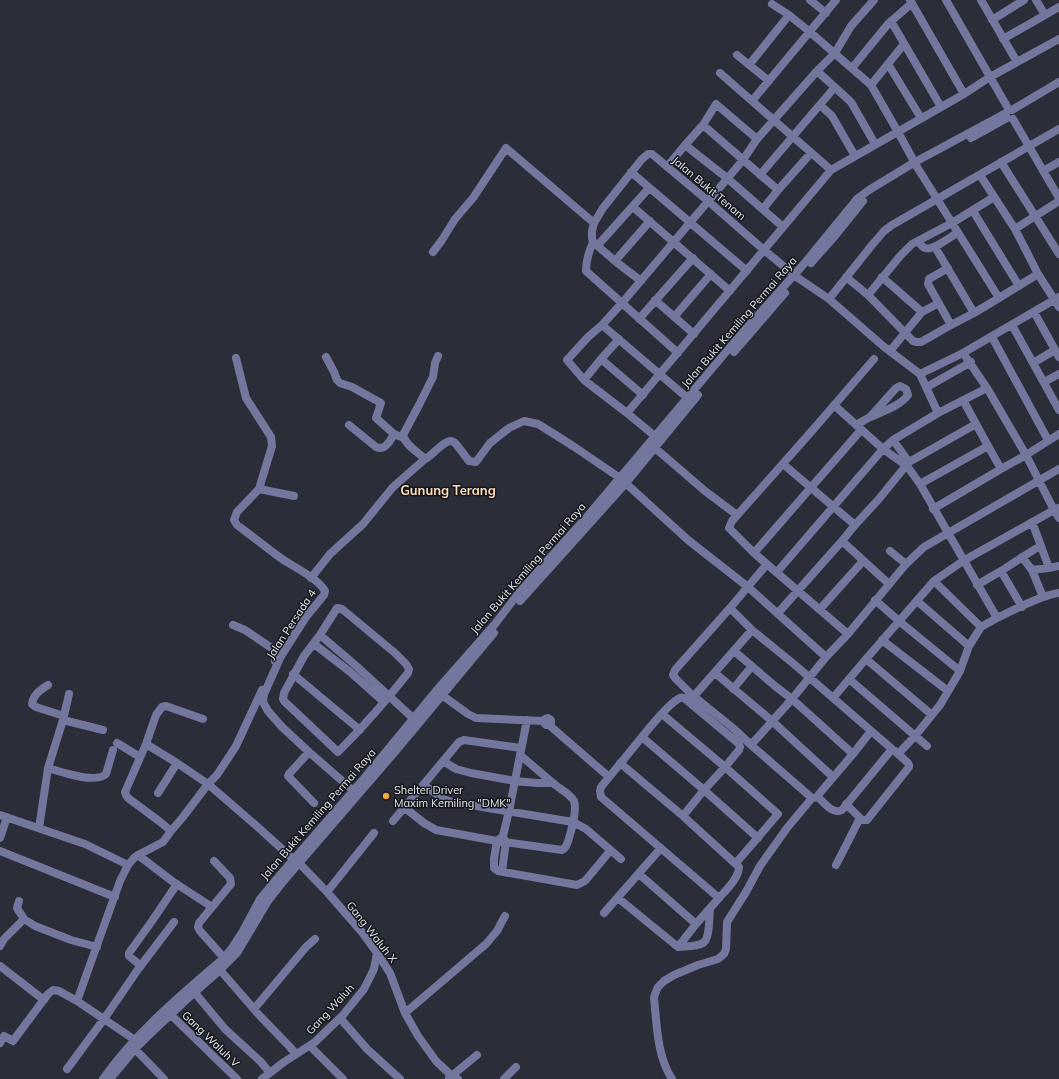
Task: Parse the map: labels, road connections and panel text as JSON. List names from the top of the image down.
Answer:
{
  "streets": {
    "street": [
      "Jalan Bukit Tenam",
      "Jalan Bukit Kemiling Permai Raya",
      "Jalan Persada 4",
      "Gang Waluh X",
      "Gang Waluh",
      "Gang Waluh V"
    ]
  },
  "crossings": [
    ["Jalan Bukit Tenam", "Jalan Bukit Kemiling Permai Raya"],
    ["Jalan Bukit Kemiling Permai Raya", "Jalan Persada 4"],
    ["Jalan Bukit Kemiling Permai Raya", "Gang Waluh X"],
    ["Jalan Bukit Kemiling Permai Raya", "Gang Waluh V"],
    ["Gang Waluh X", "Gang Waluh"]
  ],
  "districts": ["Gunung Terang"],
  "places": ["Shelter Driver Maxim Kemiling \"DMK\""]
}
